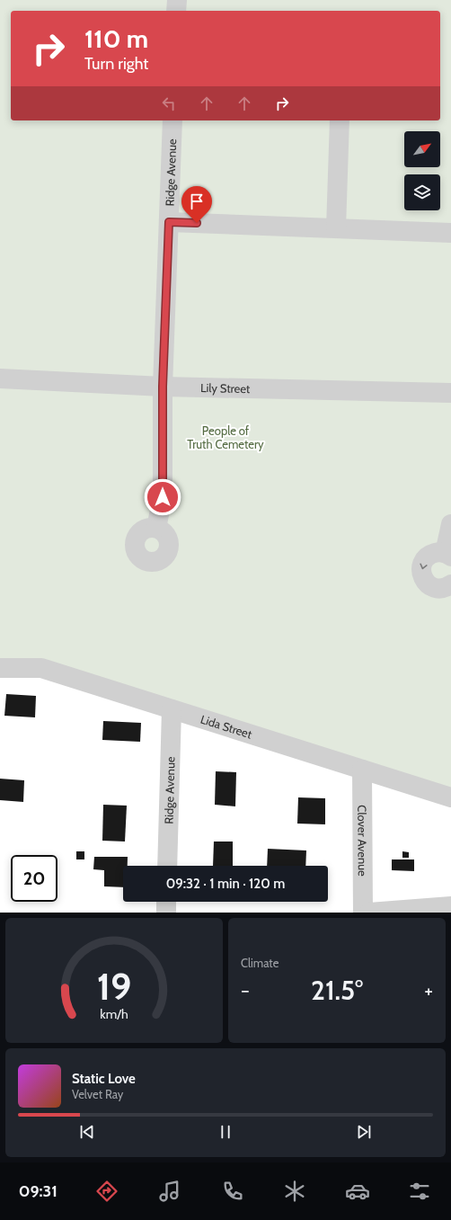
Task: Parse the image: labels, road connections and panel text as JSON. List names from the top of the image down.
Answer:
{
  "streets": {
    "street": [
      "Ridge Avenue",
      "Lily Street",
      "Lida Street",
      "Clover Avenue"
    ]
  },
  "crossings": [
    ["Ridge Avenue", "Lily Street"],
    ["Ridge Avenue", "Lida Street"],
    ["Lida Street", "Clover Avenue"]
  ],
  "parks": ["People of Truth Cemetery"],
  "north": "top right",
  "page": {
    "turn": ["110 m", "Turn right"],
    "limit": "20",
    "trip": "09:32 · 1 min · 120 m",
    "tile": "Climate",
    "heat": ["−", "21.5°", "+"],
    "song": ["Static Love", "Velvet Ray"],
    "tabs": "09:31",
    "gauge": ["19", "km/h"]
  }
}
